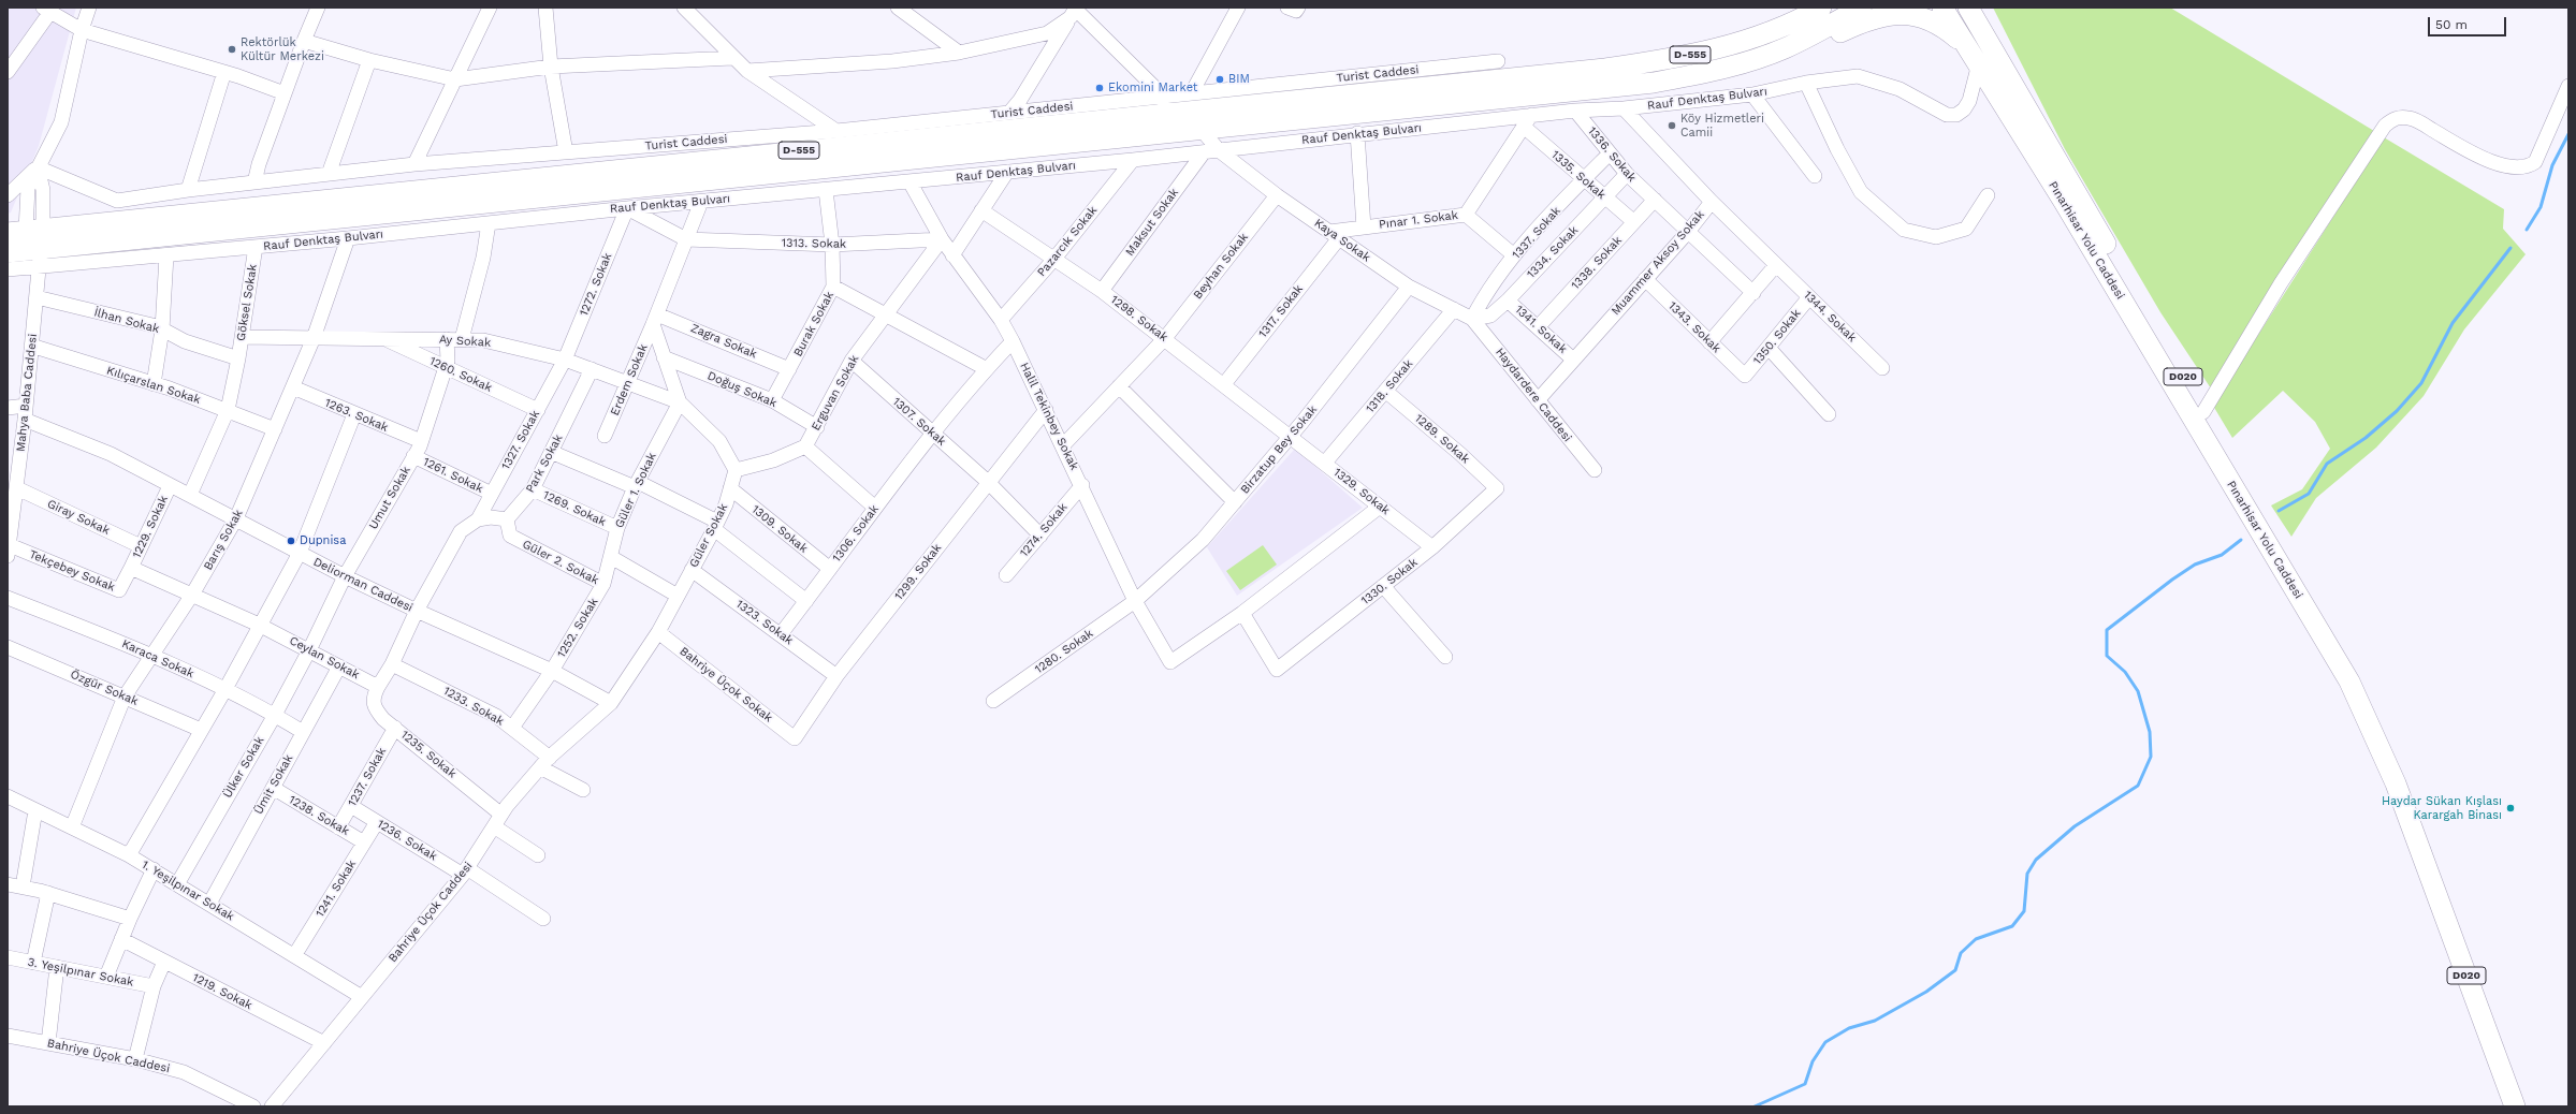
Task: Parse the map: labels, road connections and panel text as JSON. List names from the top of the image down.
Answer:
{
  "streets": {
    "highway": [
      "D-555",
      "Rauf Denktaş Bulvarı",
      "Pınarhisar Yolu Caddesi",
      "D020"
    ],
    "street": [
      "Turist Caddesi",
      "1336. Sokak",
      "1335. Sokak",
      "Pınar 1. Sokak",
      "Maksut Sokak",
      "1337. Sokak",
      "Kaya Sokak",
      "Pazarcık Sokak",
      "1313. Sokak",
      "1334. Sokak",
      "1338. Sokak",
      "Muammer Aksoy Sokak",
      "Beyhan Sokak",
      "1272. Sokak",
      "Göksel Sokak",
      "1317. Sokak",
      "1344. Sokak",
      "1298. Sokak",
      "İlhan Sokak",
      "Burak Sokak",
      "1343. Sokak",
      "1341. Sokak",
      "1350. Sokak",
      "Ay Sokak",
      "Zagra Sokak",
      "1260. Sokak",
      "Erdem Sokak",
      "Kılıçarslan Sokak",
      "1318. Sokak",
      "Doğuş Sokak",
      "Mahya Baba Caddesi",
      "Erguvan Sokak",
      "Haydardere Caddesi",
      "1263. Sokak",
      "Halil Tekinbey Sokak",
      "1307. Sokak",
      "1289. Sokak",
      "1327. Sokak",
      "Birzatup Bey Sokak",
      "Park Sokak",
      "1261. Sokak",
      "Güler 1. Sokak",
      "1329. Sokak",
      "Umut Sokak",
      "1269. Sokak",
      "Giray Sokak",
      "1229. Sokak",
      "1309. Sokak",
      "1274. Sokak",
      "1306. Sokak",
      "Güler Sokak",
      "Barış Sokak",
      "Güler 2. Sokak",
      "Tekçebey Sokak",
      "1299. Sokak",
      "1330. Sokak",
      "Deliorman Caddesi",
      "1323. Sokak",
      "1252. Sokak",
      "1280. Sokak",
      "Ceylan Sokak",
      "Karaca Sokak",
      "Bahriye Üçok Sokak",
      "Özgür Sokak",
      "1233. Sokak",
      "1235. Sokak",
      "Ülker Sokak",
      "1237. Sokak",
      "Ümit Sokak",
      "1238. Sokak",
      "1236. Sokak",
      "1241. Sokak",
      "1. Yeşilpınar Sokak",
      "Bahriye Üçok Caddesi",
      "3. Yeşilpınar Sokak",
      "1219. Sokak"
    ]
  },
  "crossings": [
    ["D-555", "Turist Caddesi"],
    ["D-555", "Mahya Baba Caddesi"],
    ["Turist Caddesi", "Mahya Baba Caddesi"],
    ["Rauf Denktaş Bulvarı", "1336. Sokak"],
    ["Rauf Denktaş Bulvarı", "1335. Sokak"],
    ["Rauf Denktaş Bulvarı", "Pınar 1. Sokak"],
    ["Rauf Denktaş Bulvarı", "Maksut Sokak"],
    ["Rauf Denktaş Bulvarı", "Kaya Sokak"],
    ["Rauf Denktaş Bulvarı", "Pınarhisar Yolu Caddesi"],
    ["Rauf Denktaş Bulvarı", "Pazarcık Sokak"],
    ["Rauf Denktaş Bulvarı", "Muammer Aksoy Sokak"],
    ["Rauf Denktaş Bulvarı", "1272. Sokak"],
    ["Rauf Denktaş Bulvarı", "Göksel Sokak"],
    ["Rauf Denktaş Bulvarı", "Burak Sokak"],
    ["Rauf Denktaş Bulvarı", "Mahya Baba Caddesi"],
    ["Rauf Denktaş Bulvarı", "Halil Tekinbey Sokak"],
    ["Rauf Denktaş Bulvarı", "Barış Sokak"],
    ["1336. Sokak", "1337. Sokak"],
    ["1336. Sokak", "1334. Sokak"],
    ["1336. Sokak", "1338. Sokak"],
    ["1336. Sokak", "Muammer Aksoy Sokak"],
    ["1335. Sokak", "Pınar 1. Sokak"],
    ["1335. Sokak", "1337. Sokak"],
    ["1335. Sokak", "1334. Sokak"],
    ["1335. Sokak", "1338. Sokak"],
    ["Pınar 1. Sokak", "Kaya Sokak"],
    ["Pınar 1. Sokak", "1317. Sokak"],
    ["Maksut Sokak", "1298. Sokak"],
    ["1337. Sokak", "Kaya Sokak"],
    ["1337. Sokak", "1334. Sokak"],
    ["1337. Sokak", "Haydardere Caddesi"],
    ["Kaya Sokak", "1334. Sokak"],
    ["Kaya Sokak", "Beyhan Sokak"],
    ["Kaya Sokak", "1317. Sokak"],
    ["Kaya Sokak", "1318. Sokak"],
    ["Kaya Sokak", "Haydardere Caddesi"],
    ["Kaya Sokak", "Birzatup Bey Sokak"],
    ["Pazarcık Sokak", "1298. Sokak"],
    ["Pazarcık Sokak", "Halil Tekinbey Sokak"],
    ["1313. Sokak", "Burak Sokak"],
    ["1313. Sokak", "Erguvan Sokak"],
    ["1313. Sokak", "Halil Tekinbey Sokak"],
    ["1334. Sokak", "1341. Sokak"],
    ["1334. Sokak", "Haydardere Caddesi"],
    ["1338. Sokak", "1341. Sokak"],
    ["Muammer Aksoy Sokak", "1344. Sokak"],
    ["Muammer Aksoy Sokak", "1343. Sokak"],
    ["Muammer Aksoy Sokak", "1341. Sokak"],
    ["Muammer Aksoy Sokak", "Haydardere Caddesi"],
    ["Beyhan Sokak", "1298. Sokak"],
    ["Beyhan Sokak", "Halil Tekinbey Sokak"],
    ["1272. Sokak", "Ay Sokak"],
    ["1272. Sokak", "1327. Sokak"],
    ["Göksel Sokak", "İlhan Sokak"],
    ["Göksel Sokak", "Ay Sokak"],
    ["Göksel Sokak", "Kılıçarslan Sokak"],
    ["Göksel Sokak", "Deliorman Caddesi"],
    ["1317. Sokak", "1298. Sokak"],
    ["1344. Sokak", "1350. Sokak"],
    ["1298. Sokak", "Birzatup Bey Sokak"],
    ["1298. Sokak", "1329. Sokak"],
    ["İlhan Sokak", "Mahya Baba Caddesi"],
    ["Burak Sokak", "Zagra Sokak"],
    ["Burak Sokak", "Doğuş Sokak"],
    ["1343. Sokak", "1350. Sokak"],
    ["Ay Sokak", "1260. Sokak"],
    ["Ay Sokak", "Erdem Sokak"],
    ["Ay Sokak", "1327. Sokak"],
    ["Ay Sokak", "Park Sokak"],
    ["Ay Sokak", "Güler 1. Sokak"],
    ["Ay Sokak", "Umut Sokak"],
    ["Ay Sokak", "Barış Sokak"],
    ["Zagra Sokak", "Erdem Sokak"],
    ["1260. Sokak", "1327. Sokak"],
    ["1260. Sokak", "Umut Sokak"],
    ["Kılıçarslan Sokak", "Mahya Baba Caddesi"],
    ["Kılıçarslan Sokak", "Barış Sokak"],
    ["1318. Sokak", "1289. Sokak"],
    ["1318. Sokak", "1329. Sokak"],
    ["Doğuş Sokak", "Erguvan Sokak"],
    ["Mahya Baba Caddesi", "Giray Sokak"],
    ["Mahya Baba Caddesi", "Tekçebey Sokak"],
    ["Mahya Baba Caddesi", "Deliorman Caddesi"],
    ["Erguvan Sokak", "Halil Tekinbey Sokak"],
    ["Erguvan Sokak", "1307. Sokak"],
    ["1263. Sokak", "Umut Sokak"],
    ["1263. Sokak", "Barış Sokak"],
    ["Halil Tekinbey Sokak", "Birzatup Bey Sokak"],
    ["Halil Tekinbey Sokak", "1274. Sokak"],
    ["Halil Tekinbey Sokak", "1299. Sokak"],
    ["Halil Tekinbey Sokak", "1330. Sokak"],
    ["Halil Tekinbey Sokak", "1280. Sokak"],
    ["1307. Sokak", "1274. Sokak"],
    ["1307. Sokak", "1306. Sokak"],
    ["1307. Sokak", "1299. Sokak"],
    ["1289. Sokak", "1330. Sokak"],
    ["1327. Sokak", "1261. Sokak"],
    ["Birzatup Bey Sokak", "1329. Sokak"],
    ["Birzatup Bey Sokak", "1280. Sokak"],
    ["Park Sokak", "1269. Sokak"],
    ["Park Sokak", "Güler 2. Sokak"],
    ["1261. Sokak", "Umut Sokak"],
    ["Güler 1. Sokak", "1269. Sokak"],
    ["Güler 1. Sokak", "Güler 2. Sokak"],
    ["Güler 1. Sokak", "1252. Sokak"],
    ["1329. Sokak", "1330. Sokak"],
    ["Umut Sokak", "Deliorman Caddesi"],
    ["Umut Sokak", "Ceylan Sokak"],
    ["Umut Sokak", "Ülker Sokak"],
    ["Giray Sokak", "1229. Sokak"],
    ["1229. Sokak", "Tekçebey Sokak"],
    ["1229. Sokak", "Deliorman Caddesi"],
    ["1309. Sokak", "1306. Sokak"],
    ["1309. Sokak", "Güler Sokak"],
    ["1306. Sokak", "1323. Sokak"],
    ["Güler Sokak", "Deliorman Caddesi"],
    ["Güler Sokak", "1323. Sokak"],
    ["Güler Sokak", "Bahriye Üçok Sokak"],
    ["Güler Sokak", "Bahriye Üçok Caddesi"],
    ["Barış Sokak", "Deliorman Caddesi"],
    ["Barış Sokak", "Ceylan Sokak"],
    ["Barış Sokak", "Karaca Sokak"],
    ["Barış Sokak", "Özgür Sokak"],
    ["Barış Sokak", "1. Yeşilpınar Sokak"],
    ["Güler 2. Sokak", "1252. Sokak"],
    ["1299. Sokak", "1323. Sokak"],
    ["1299. Sokak", "Bahriye Üçok Sokak"],
    ["Deliorman Caddesi", "1252. Sokak"],
    ["Deliorman Caddesi", "Bahriye Üçok Caddesi"],
    ["1252. Sokak", "1233. Sokak"],
    ["Ceylan Sokak", "1235. Sokak"],
    ["Ceylan Sokak", "Ülker Sokak"],
    ["Ceylan Sokak", "Ümit Sokak"],
    ["Karaca Sokak", "Ülker Sokak"],
    ["Karaca Sokak", "Ümit Sokak"],
    ["1233. Sokak", "Bahriye Üçok Caddesi"],
    ["1235. Sokak", "1237. Sokak"],
    ["1235. Sokak", "Bahriye Üçok Caddesi"],
    ["Ülker Sokak", "1. Yeşilpınar Sokak"],
    ["1237. Sokak", "1238. Sokak"],
    ["1237. Sokak", "1236. Sokak"],
    ["Ümit Sokak", "1238. Sokak"],
    ["Ümit Sokak", "1. Yeşilpınar Sokak"],
    ["1238. Sokak", "1241. Sokak"],
    ["1236. Sokak", "1241. Sokak"],
    ["1236. Sokak", "Bahriye Üçok Caddesi"],
    ["1241. Sokak", "1. Yeşilpınar Sokak"],
    ["1. Yeşilpınar Sokak", "Bahriye Üçok Caddesi"],
    ["Bahriye Üçok Caddesi", "1219. Sokak"]
  ],
  "places": [
    "Rektörlük Kültür Merkezi",
    "BIM",
    "Ekomini Market",
    "Köy Hizmetleri Camii",
    "Dupnisa",
    "Haydar Sükan Kışlası Karargah Binası"
  ],
  "scale_bar": "50 m"
}
